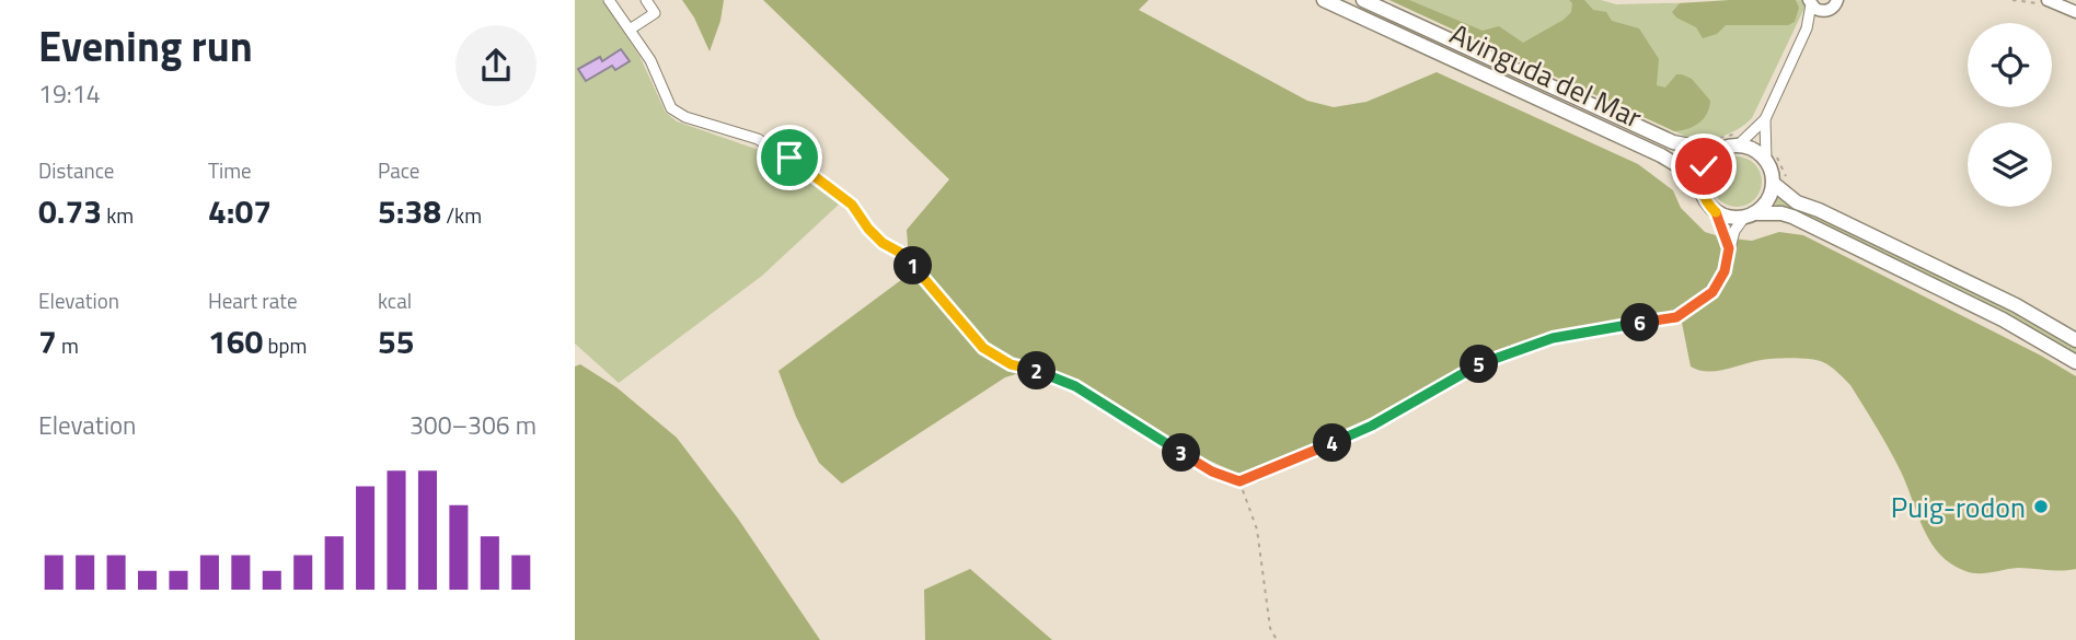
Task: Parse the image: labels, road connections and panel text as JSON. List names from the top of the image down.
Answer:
{
  "streets": {
    "main road": ["Avinguda del Mar"]
  },
  "places": ["Puig-rodon"],
  "page": {
    "heading": ["Evening run", "19:14"],
    "stats": [
      ["Distance", "0.73 km"],
      ["Time", "4:07"],
      ["Pace", "5:38 /km"],
      ["Elevation", "7 m"],
      ["Heart rate", "160 bpm"],
      ["kcal", "55"]
    ],
    "pins": [
      "1",
      "6",
      "5",
      "2",
      "4",
      "3"
    ],
    "chart": ["Elevation", "300–306 m"]
  }
}
